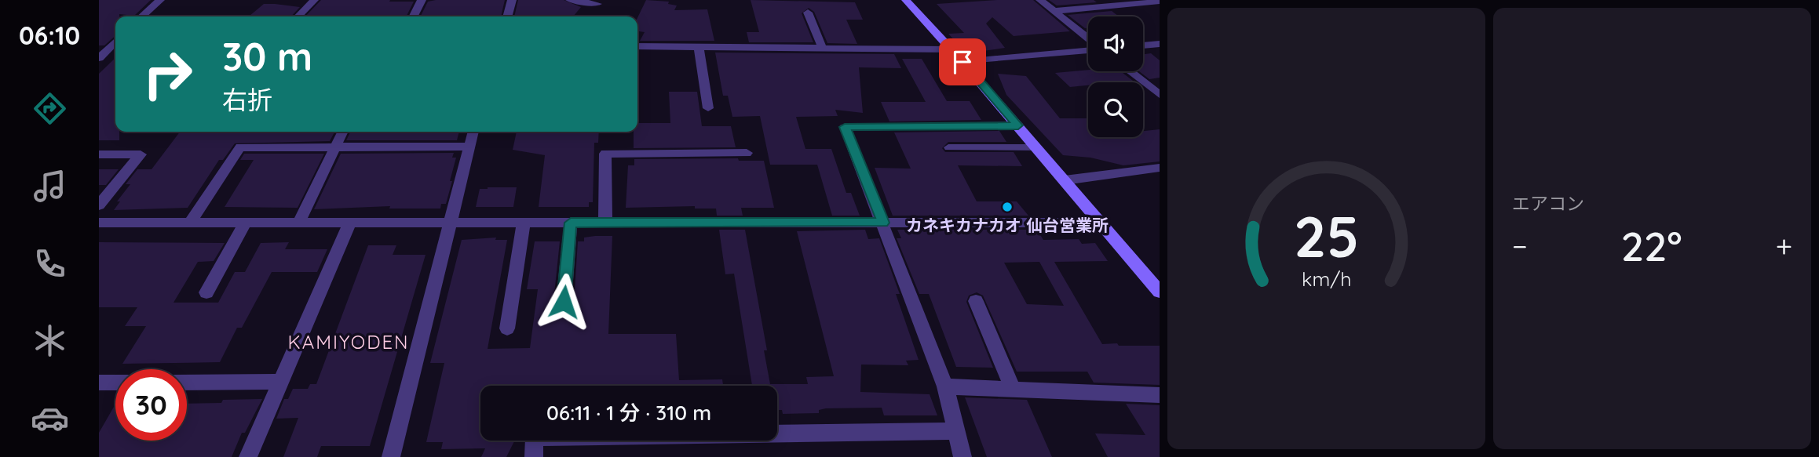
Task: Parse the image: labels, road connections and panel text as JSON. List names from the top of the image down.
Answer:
{
  "districts": ["KAMIYODEN"],
  "places": ["カネキカナカオ 仙台営業所"],
  "page": {
    "tabs": "06:10",
    "tile": "エアコン",
    "turn": ["30 m", "右折"],
    "heat": ["−", "22°", "+"],
    "limit": "30",
    "trip": "06:11 · 1 分 · 310 m",
    "gauge": ["25", "km/h"]
  }
}
